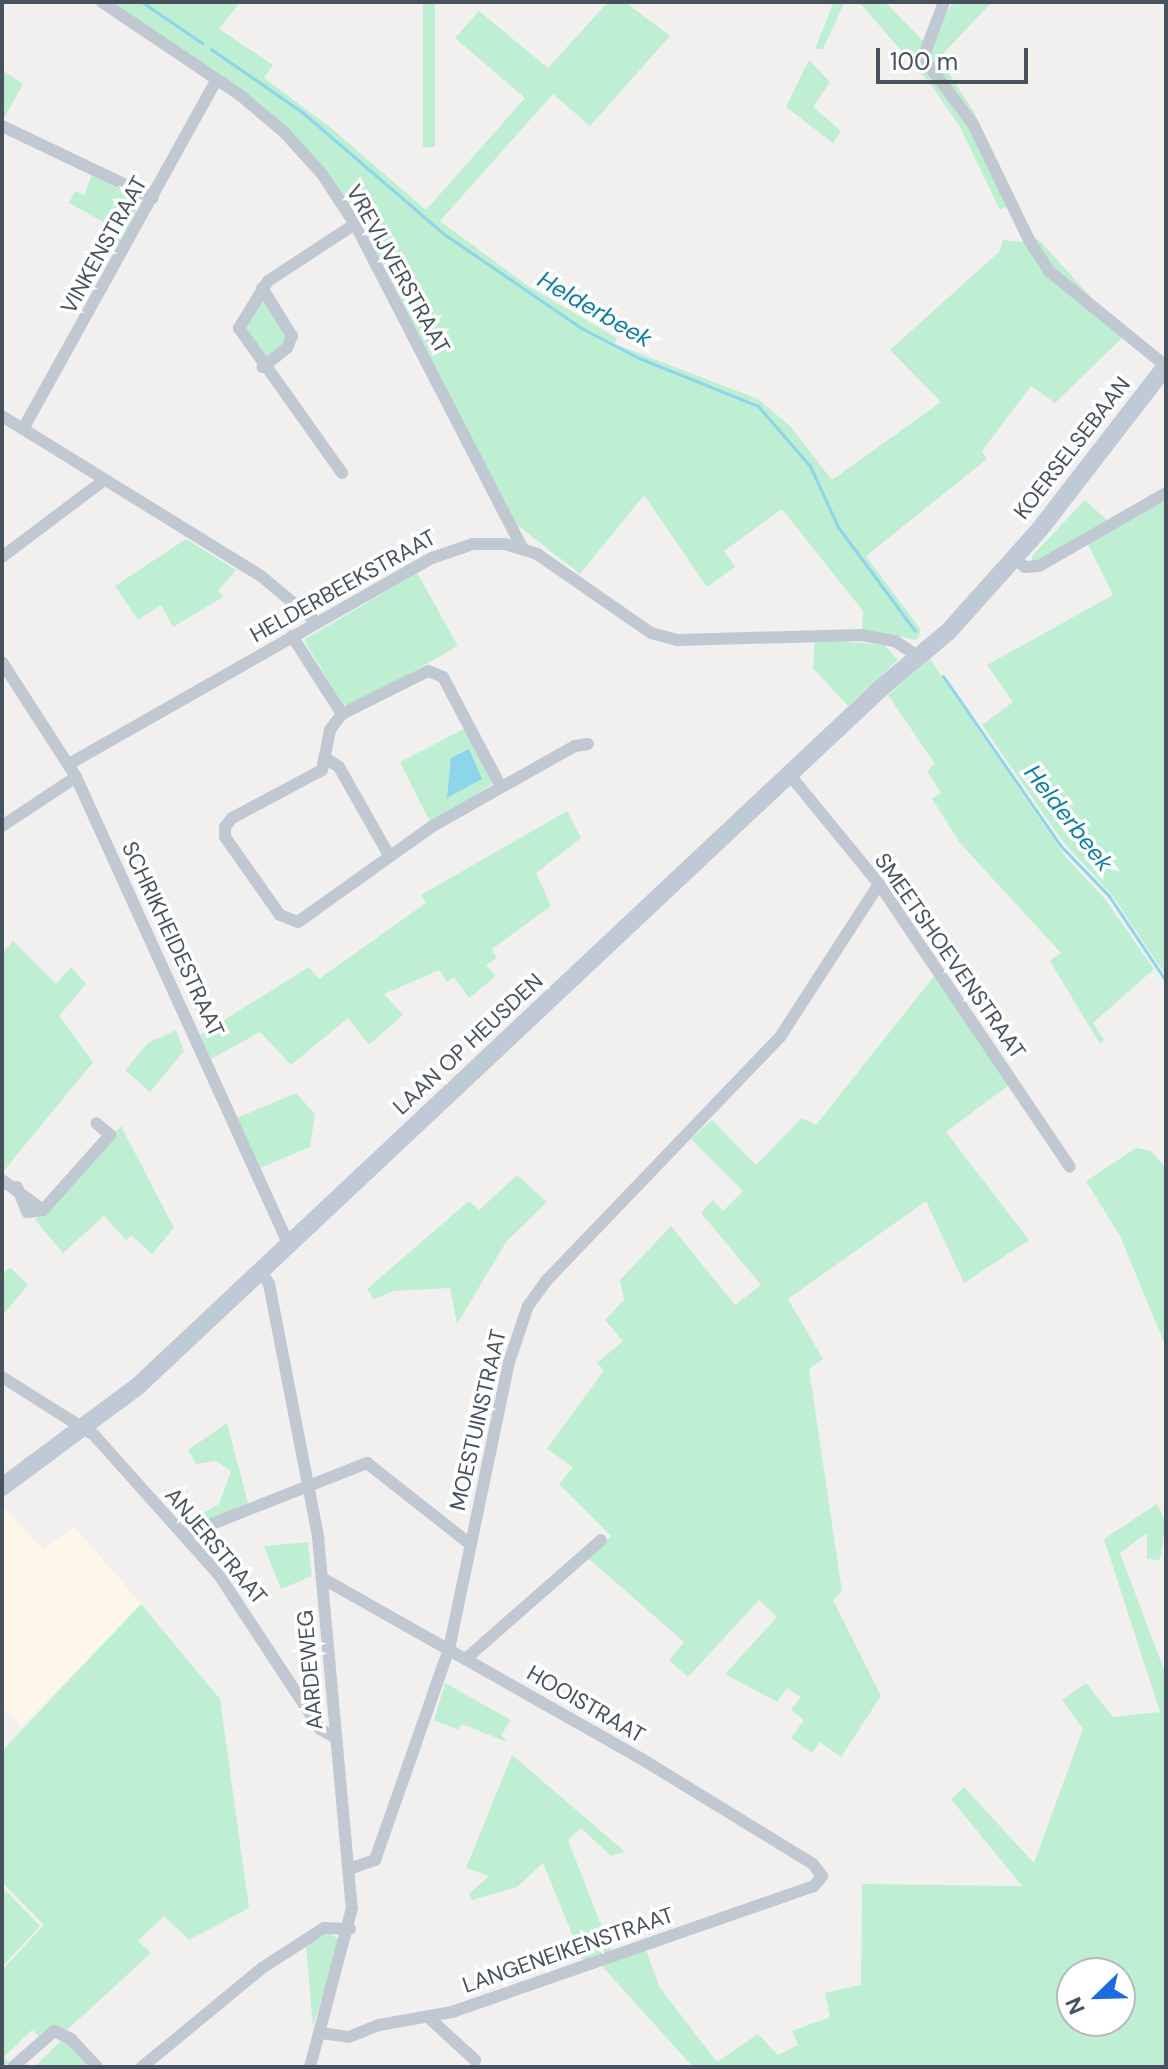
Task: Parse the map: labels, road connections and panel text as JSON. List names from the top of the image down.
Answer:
{
  "streets": {
    "street": [
      "VINKENSTRAAT",
      "VREVIJVERSTRAAT",
      "KOERSELSEBAAN",
      "HELDERBEEKSTRAAT",
      "SCHRIKHEIDESTRAAT",
      "SMEETSHOEVENSTRAAT",
      "LAAN OP HEUSDEN",
      "MOESTUINSTRAAT",
      "ANJERSTRAAT",
      "AARDEWEG",
      "HOOISTRAAT",
      "LANGENEIKENSTRAAT"
    ]
  },
  "crossings": [
    ["VINKENSTRAAT", "VREVIJVERSTRAAT"],
    ["VREVIJVERSTRAAT", "HELDERBEEKSTRAAT"],
    ["KOERSELSEBAAN", "HELDERBEEKSTRAAT"],
    ["KOERSELSEBAAN", "LAAN OP HEUSDEN"],
    ["HELDERBEEKSTRAAT", "SCHRIKHEIDESTRAAT"],
    ["HELDERBEEKSTRAAT", "LAAN OP HEUSDEN"],
    ["SCHRIKHEIDESTRAAT", "LAAN OP HEUSDEN"],
    ["SMEETSHOEVENSTRAAT", "LAAN OP HEUSDEN"],
    ["SMEETSHOEVENSTRAAT", "MOESTUINSTRAAT"],
    ["LAAN OP HEUSDEN", "ANJERSTRAAT"],
    ["LAAN OP HEUSDEN", "AARDEWEG"],
    ["MOESTUINSTRAAT", "AARDEWEG"],
    ["MOESTUINSTRAAT", "HOOISTRAAT"],
    ["ANJERSTRAAT", "AARDEWEG"],
    ["AARDEWEG", "HOOISTRAAT"],
    ["AARDEWEG", "LANGENEIKENSTRAAT"],
    ["HOOISTRAAT", "LANGENEIKENSTRAAT"]
  ],
  "water": ["Helderbeek"],
  "scale_bar": "100 m",
  "north": "bottom left"
}
